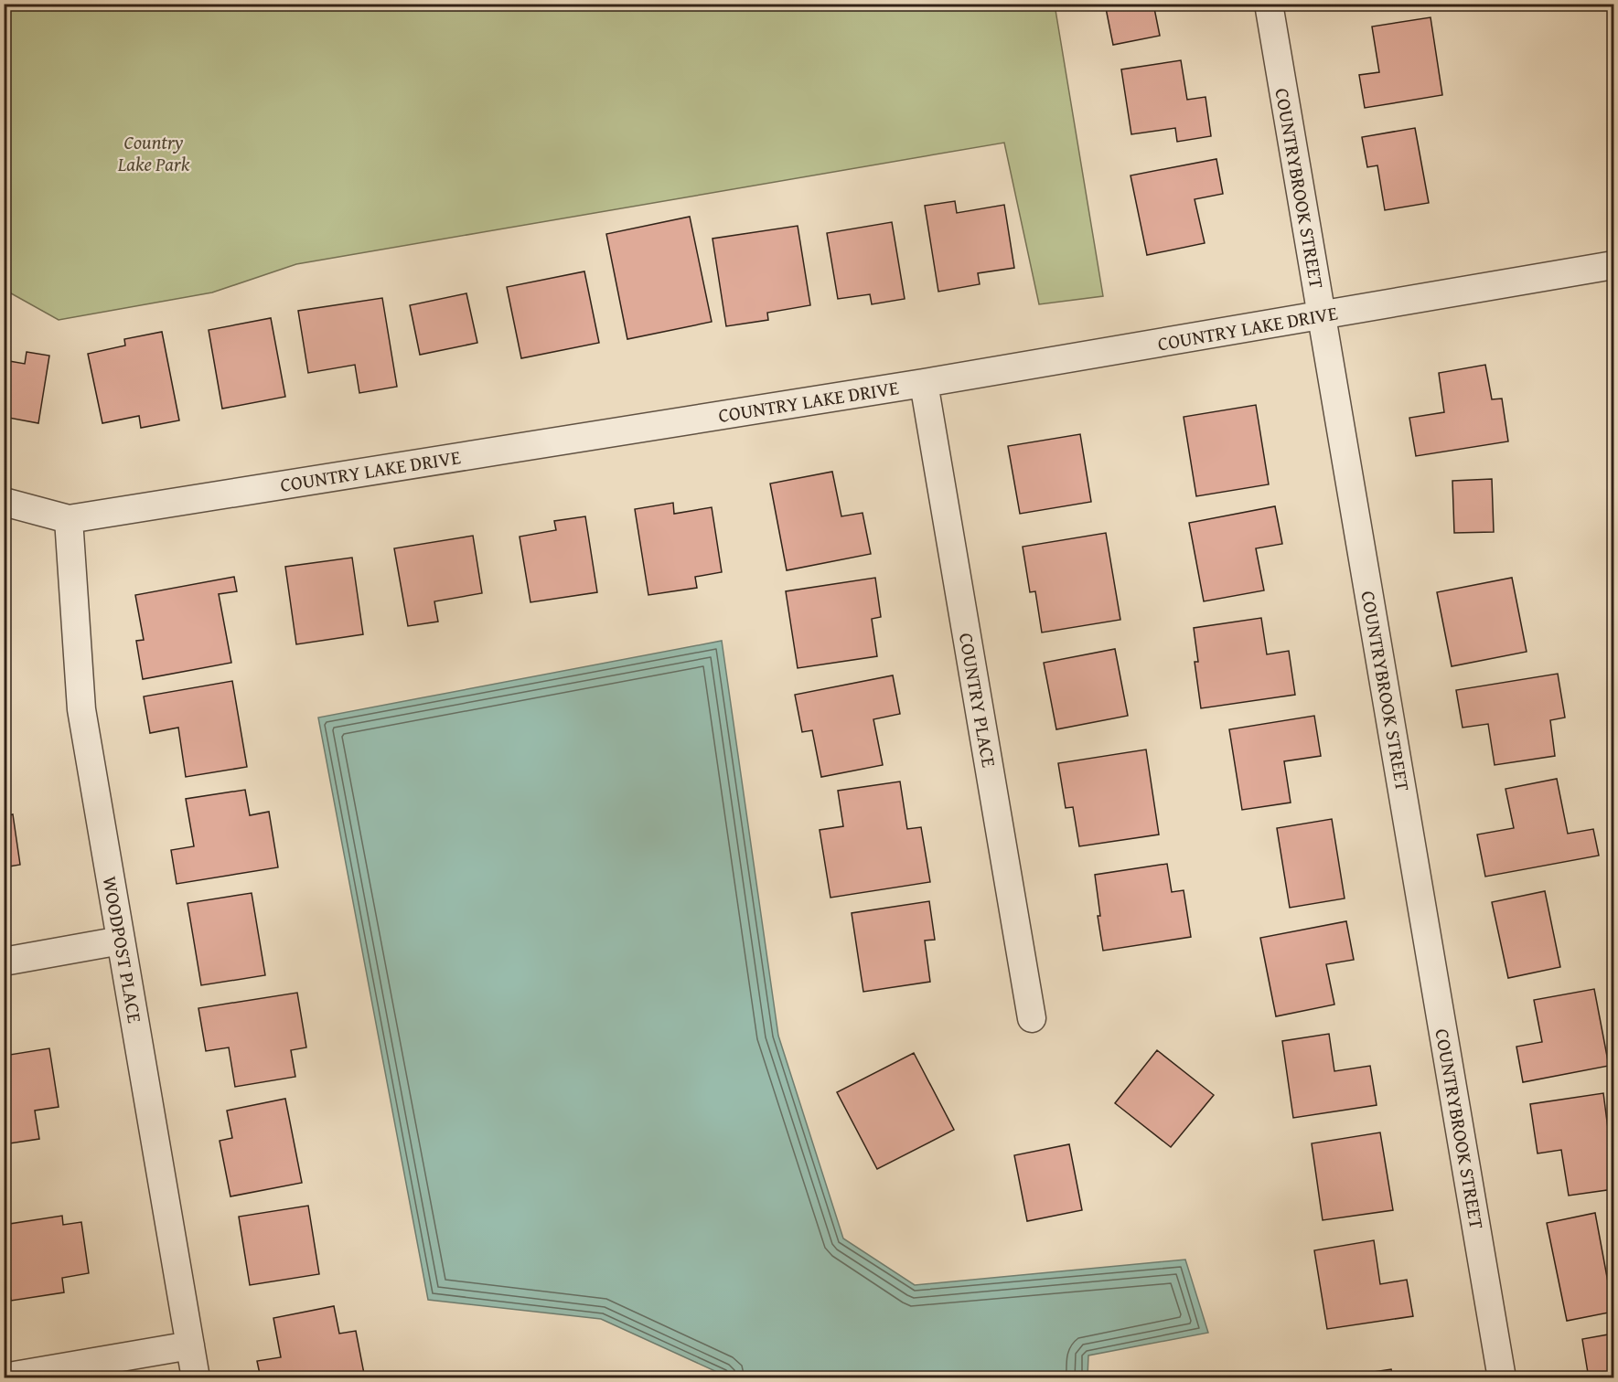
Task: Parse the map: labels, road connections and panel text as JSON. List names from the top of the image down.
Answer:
{
  "streets": {
    "street": [
      "COUNTRYBROOK STREET",
      "COUNTRY LAKE DRIVE",
      "COUNTRY PLACE",
      "WOODPOST PLACE"
    ]
  },
  "crossings": [
    ["COUNTRYBROOK STREET", "COUNTRY LAKE DRIVE"],
    ["COUNTRY LAKE DRIVE", "COUNTRY PLACE"],
    ["COUNTRY LAKE DRIVE", "WOODPOST PLACE"]
  ],
  "parks": ["Country Lake Park"]
}
